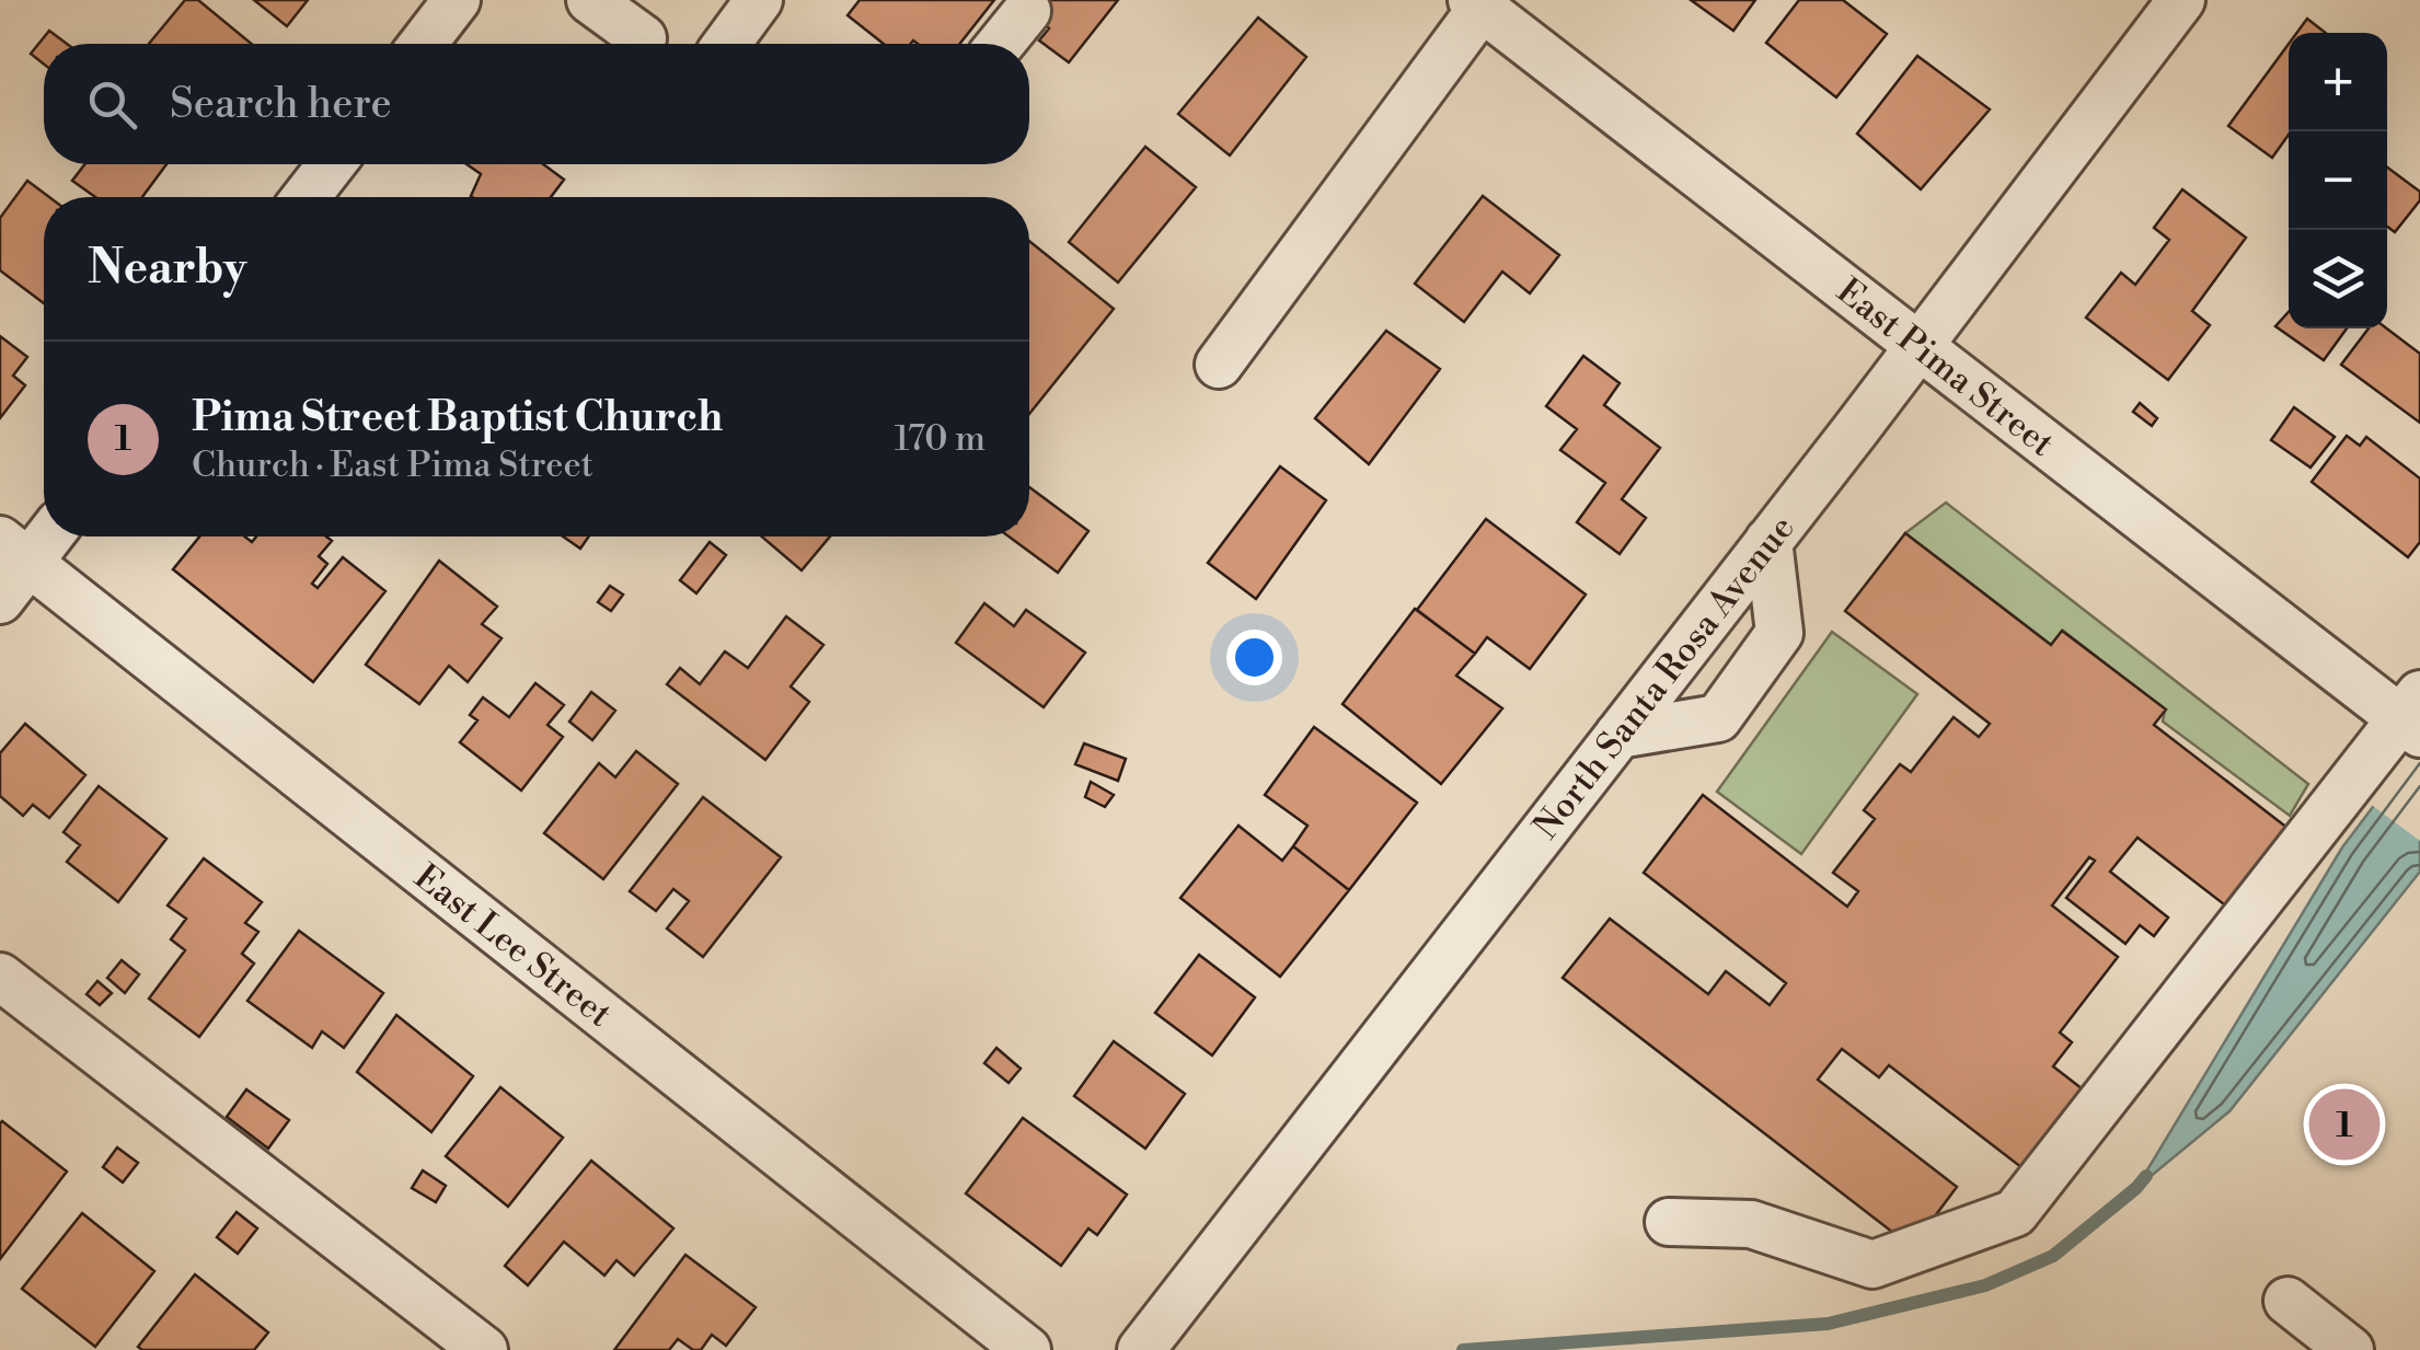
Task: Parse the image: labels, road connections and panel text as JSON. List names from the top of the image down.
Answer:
{
  "streets": {
    "street": ["East Pima Street", "North Santa Rosa Avenue", "East Lee Street"]
  },
  "crossings": [
    ["East Pima Street", "North Santa Rosa Avenue"]
  ],
  "page": {
    "map_buttons": ["+", "−"],
    "search": "Search here",
    "heading": "Nearby",
    "list": [
      {
        "mark": "1",
        "name": "Pima Street Baptist Church",
        "note": "Church · East Pima Street",
        "value": "170 m"
      }
    ],
    "pins": "1"
  }
}
